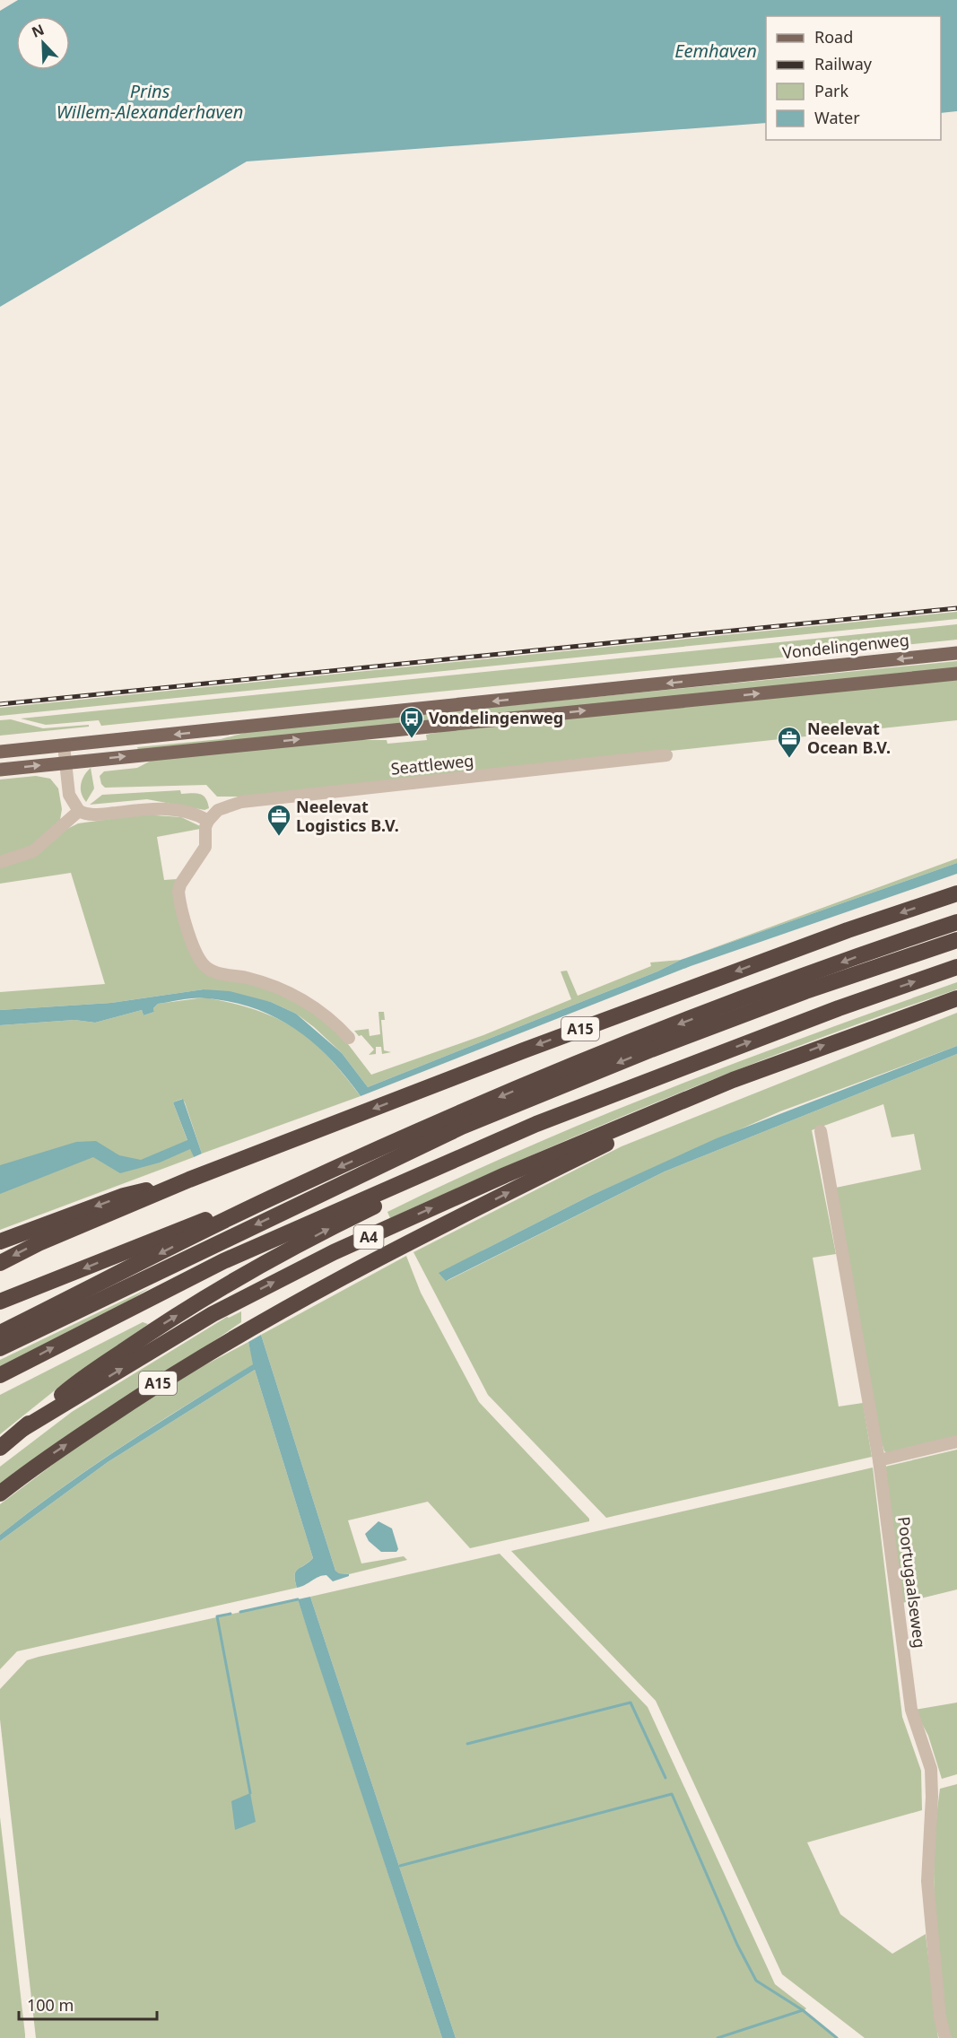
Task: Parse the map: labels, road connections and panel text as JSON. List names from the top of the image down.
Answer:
{
  "streets": {
    "highway": ["A15", "A4"],
    "main road": ["Vondelingenweg"],
    "street": ["Seattleweg", "Poortugaalseweg"]
  },
  "crossings": [
    ["A15", "A4"]
  ],
  "water": ["Eemhaven", "Prins Willem-Alexanderhaven"],
  "places": {
    "bus stop": ["Vondelingenweg"],
    "office": ["Neelevat Ocean B.V.", "Neelevat Logistics B.V."]
  },
  "legend": [
    "Road",
    "Railway",
    "Park",
    "Water"
  ],
  "scale_bar": "100 m",
  "north": "top left"
}
